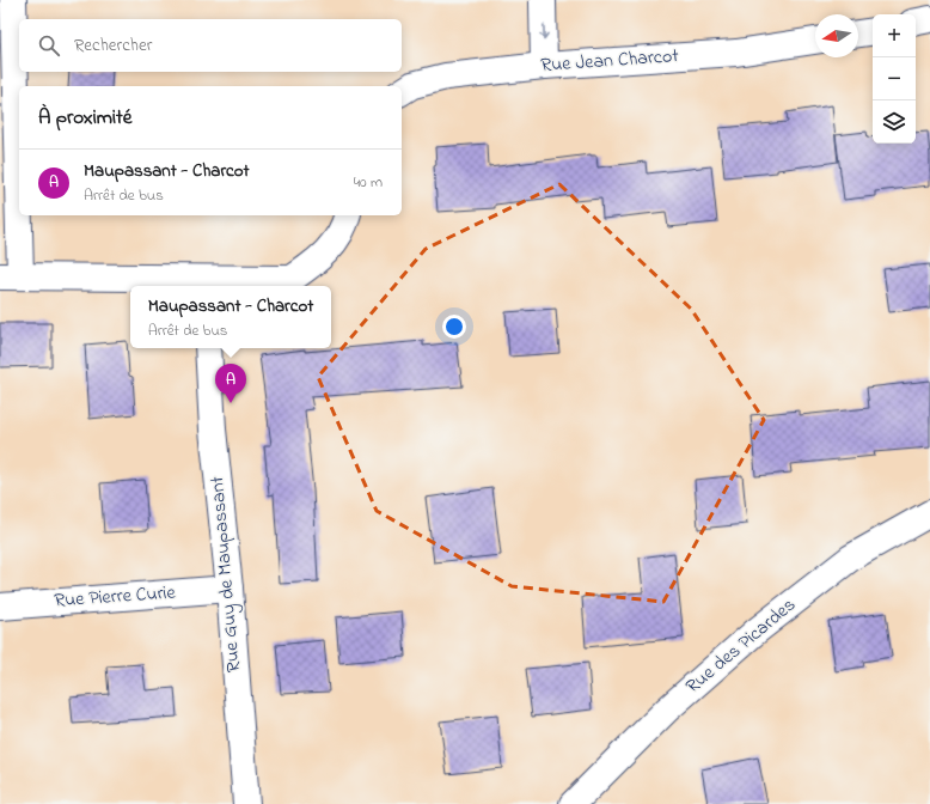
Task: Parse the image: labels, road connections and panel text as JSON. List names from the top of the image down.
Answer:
{
  "streets": {
    "street": [
      "Rue Jean Charcot",
      "Rue Guy de Maupassant",
      "Rue Pierre Curie",
      "Rue des Picardes"
    ]
  },
  "crossings": [
    ["Rue Guy de Maupassant", "Rue Pierre Curie"]
  ],
  "north": "left",
  "page": {
    "map_buttons": ["+", "−"],
    "search": "Rechercher",
    "heading": "À proximité",
    "list": [
      {
        "mark": "A",
        "name": "Maupassant - Charcot",
        "note": "Arrêt de bus",
        "value": "40 m"
      }
    ],
    "popup": ["Maupassant - Charcot", "Arrêt de bus"],
    "pins": "A"
  }
}
